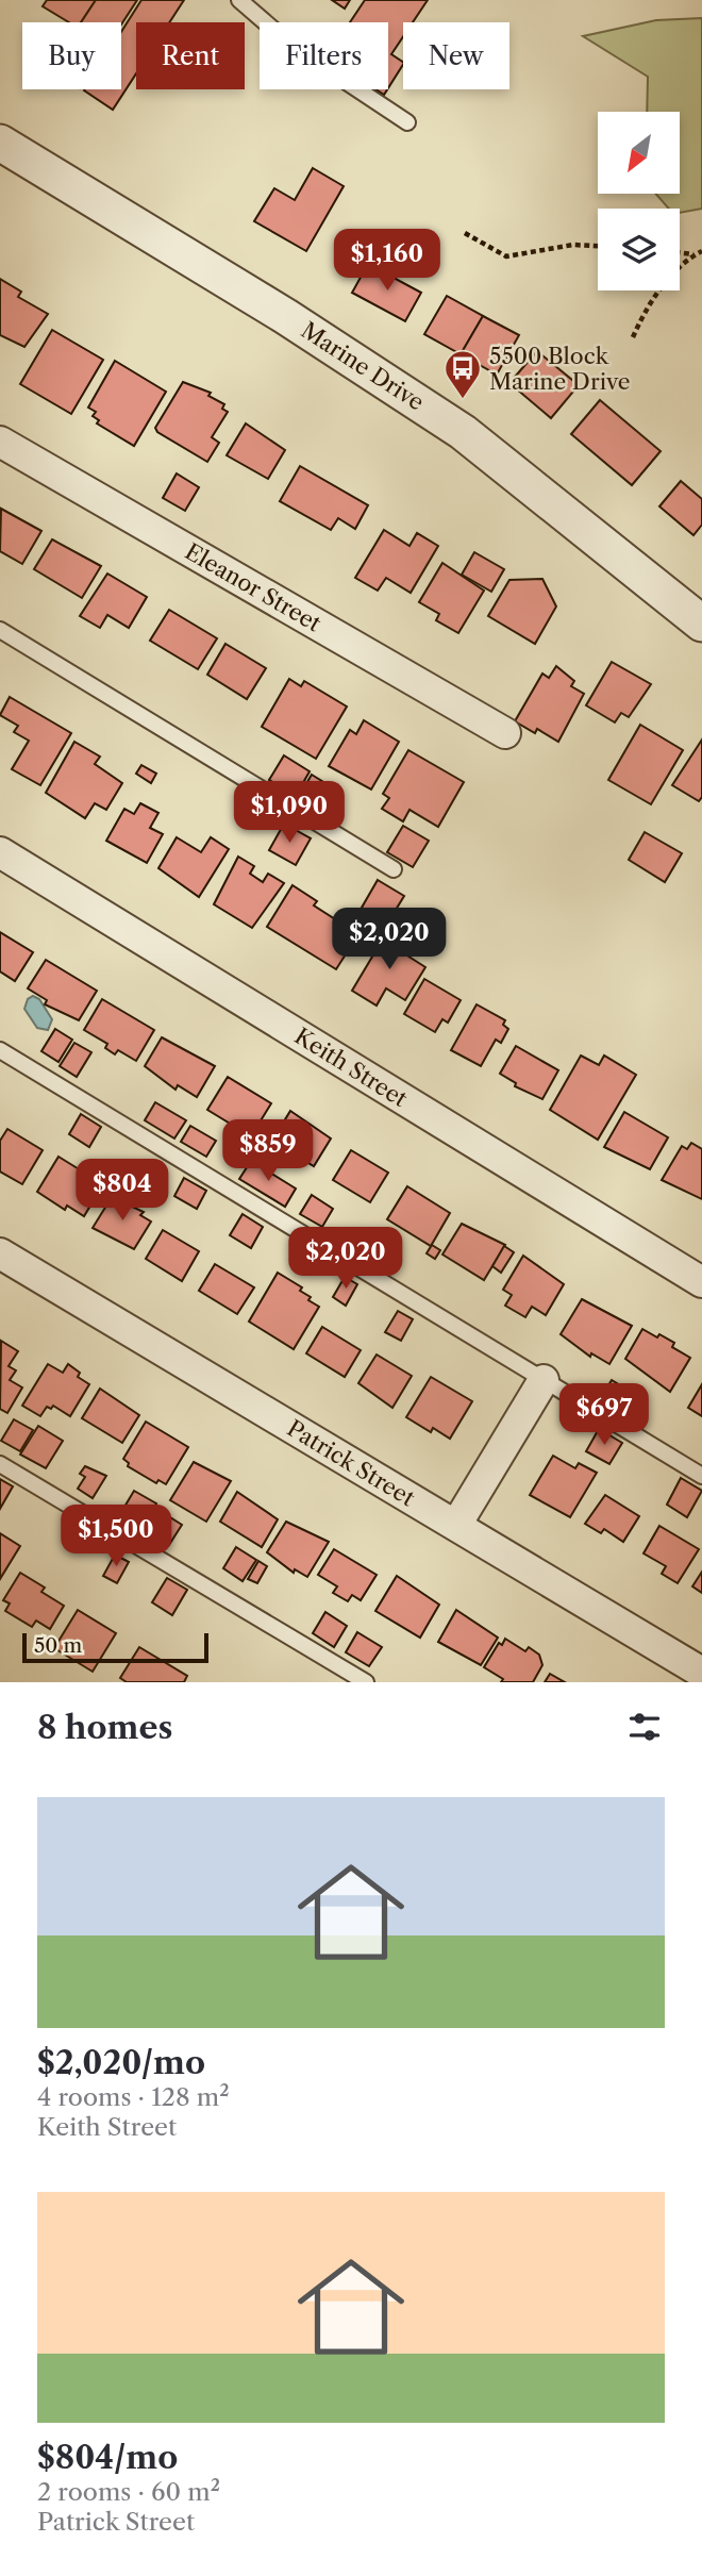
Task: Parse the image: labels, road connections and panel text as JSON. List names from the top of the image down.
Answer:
{
  "streets": {
    "street": [
      "Marine Drive",
      "Eleanor Street",
      "Keith Street",
      "Patrick Street"
    ]
  },
  "places": {
    "bus stop": ["5500 Block Marine Drive"]
  },
  "scale_bar": "50 m",
  "north": "bottom left",
  "page": {
    "chip": [
      "Buy",
      "Rent",
      "Filters",
      "New"
    ],
    "price": [
      "$1,160",
      "$1,090",
      "$2,020",
      "$859",
      "$804",
      "$2,020",
      "$697",
      "$1,500"
    ],
    "scale": "50 m",
    "heading": "8 homes",
    "list": [
      {
        "name": "$2,020/mo",
        "note": "4 rooms · 128 m² · Keith Street"
      },
      {
        "name": "$804/mo",
        "note": "2 rooms · 60 m² · Patrick Street"
      }
    ]
  }
}
